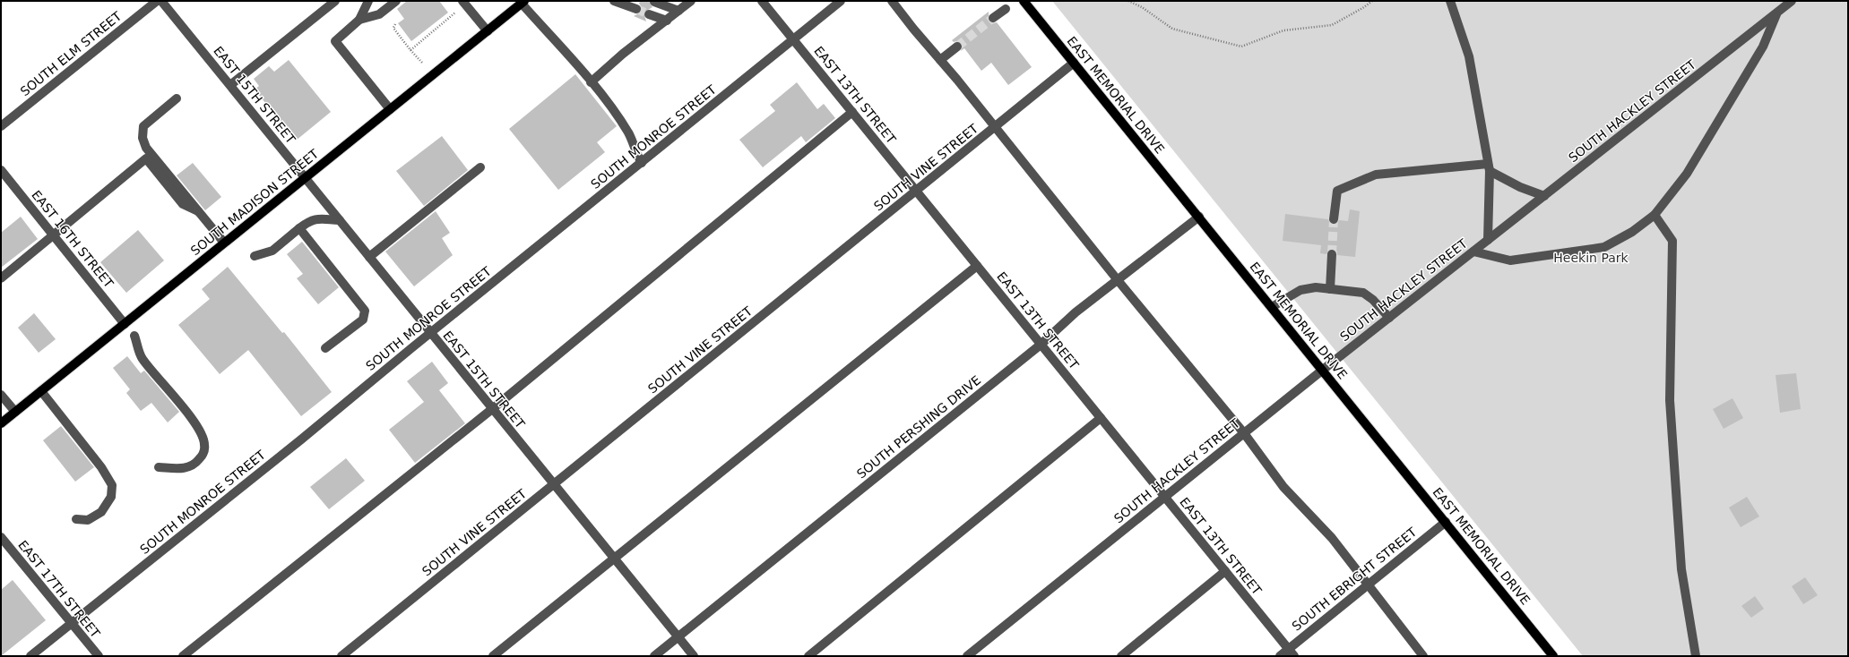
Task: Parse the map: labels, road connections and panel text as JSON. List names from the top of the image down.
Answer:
{
  "streets": {
    "main road": ["EAST MEMORIAL DRIVE", "SOUTH MADISON STREET"],
    "street": [
      "SOUTH ELM STREET",
      "EAST 15TH STREET",
      "EAST 13TH STREET",
      "SOUTH HACKLEY STREET",
      "SOUTH MONROE STREET",
      "SOUTH VINE STREET",
      "EAST 16TH STREET",
      "SOUTH PERSHING DRIVE",
      "SOUTH EBRIGHT STREET",
      "EAST 17TH STREET"
    ]
  },
  "crossings": [
    ["EAST 15TH STREET", "SOUTH MONROE STREET"],
    ["EAST 15TH STREET", "SOUTH VINE STREET"],
    ["EAST 15TH STREET", "SOUTH MADISON STREET"],
    ["EAST 15TH STREET", "SOUTH PERSHING DRIVE"],
    ["EAST 13TH STREET", "SOUTH HACKLEY STREET"],
    ["EAST 13TH STREET", "SOUTH MONROE STREET"],
    ["EAST 13TH STREET", "SOUTH VINE STREET"],
    ["EAST 13TH STREET", "SOUTH PERSHING DRIVE"],
    ["EAST 13TH STREET", "SOUTH EBRIGHT STREET"],
    ["EAST MEMORIAL DRIVE", "SOUTH HACKLEY STREET"],
    ["EAST MEMORIAL DRIVE", "SOUTH VINE STREET"],
    ["EAST MEMORIAL DRIVE", "SOUTH PERSHING DRIVE"],
    ["EAST MEMORIAL DRIVE", "SOUTH EBRIGHT STREET"],
    ["SOUTH MONROE STREET", "EAST 17TH STREET"],
    ["SOUTH MADISON STREET", "EAST 16TH STREET"]
  ],
  "parks": ["Heekin Park"]
}
